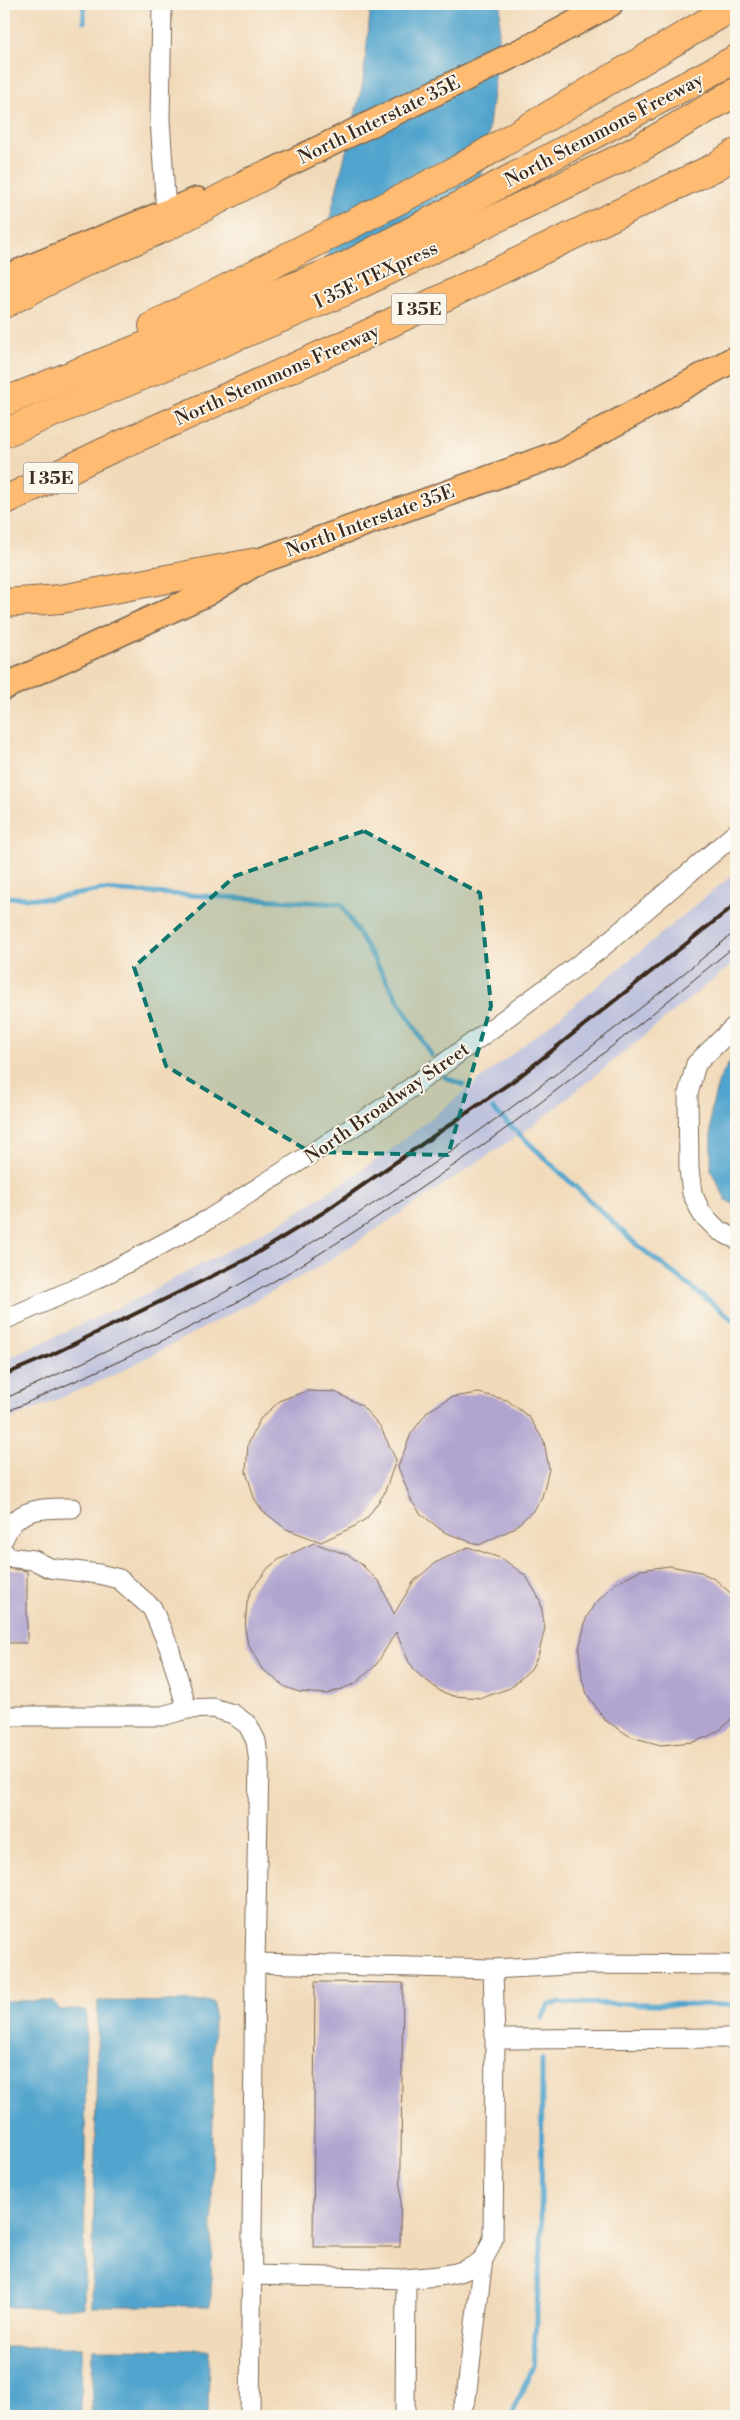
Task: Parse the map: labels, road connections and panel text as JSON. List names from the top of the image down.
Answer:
{
  "streets": {
    "highway": ["North Stemmons Freeway", "I 35E TEXpress", "I 35E"],
    "main road": ["North Interstate 35E"],
    "street": ["North Broadway Street"]
  }
}
